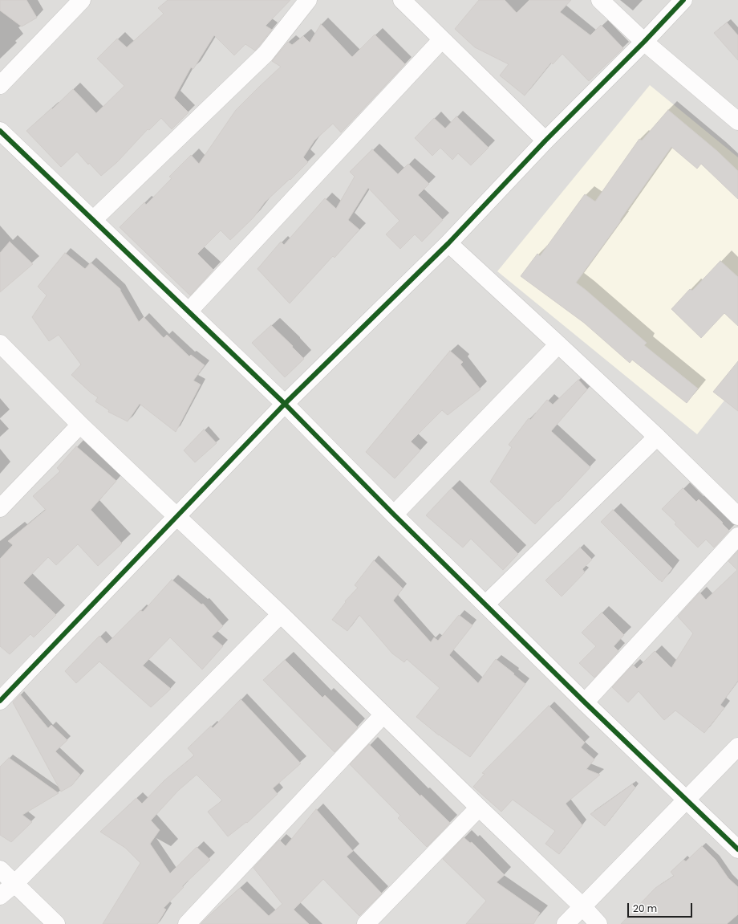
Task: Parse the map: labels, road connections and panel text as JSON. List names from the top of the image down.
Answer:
{
  "scale_bar": "20 m"
}
